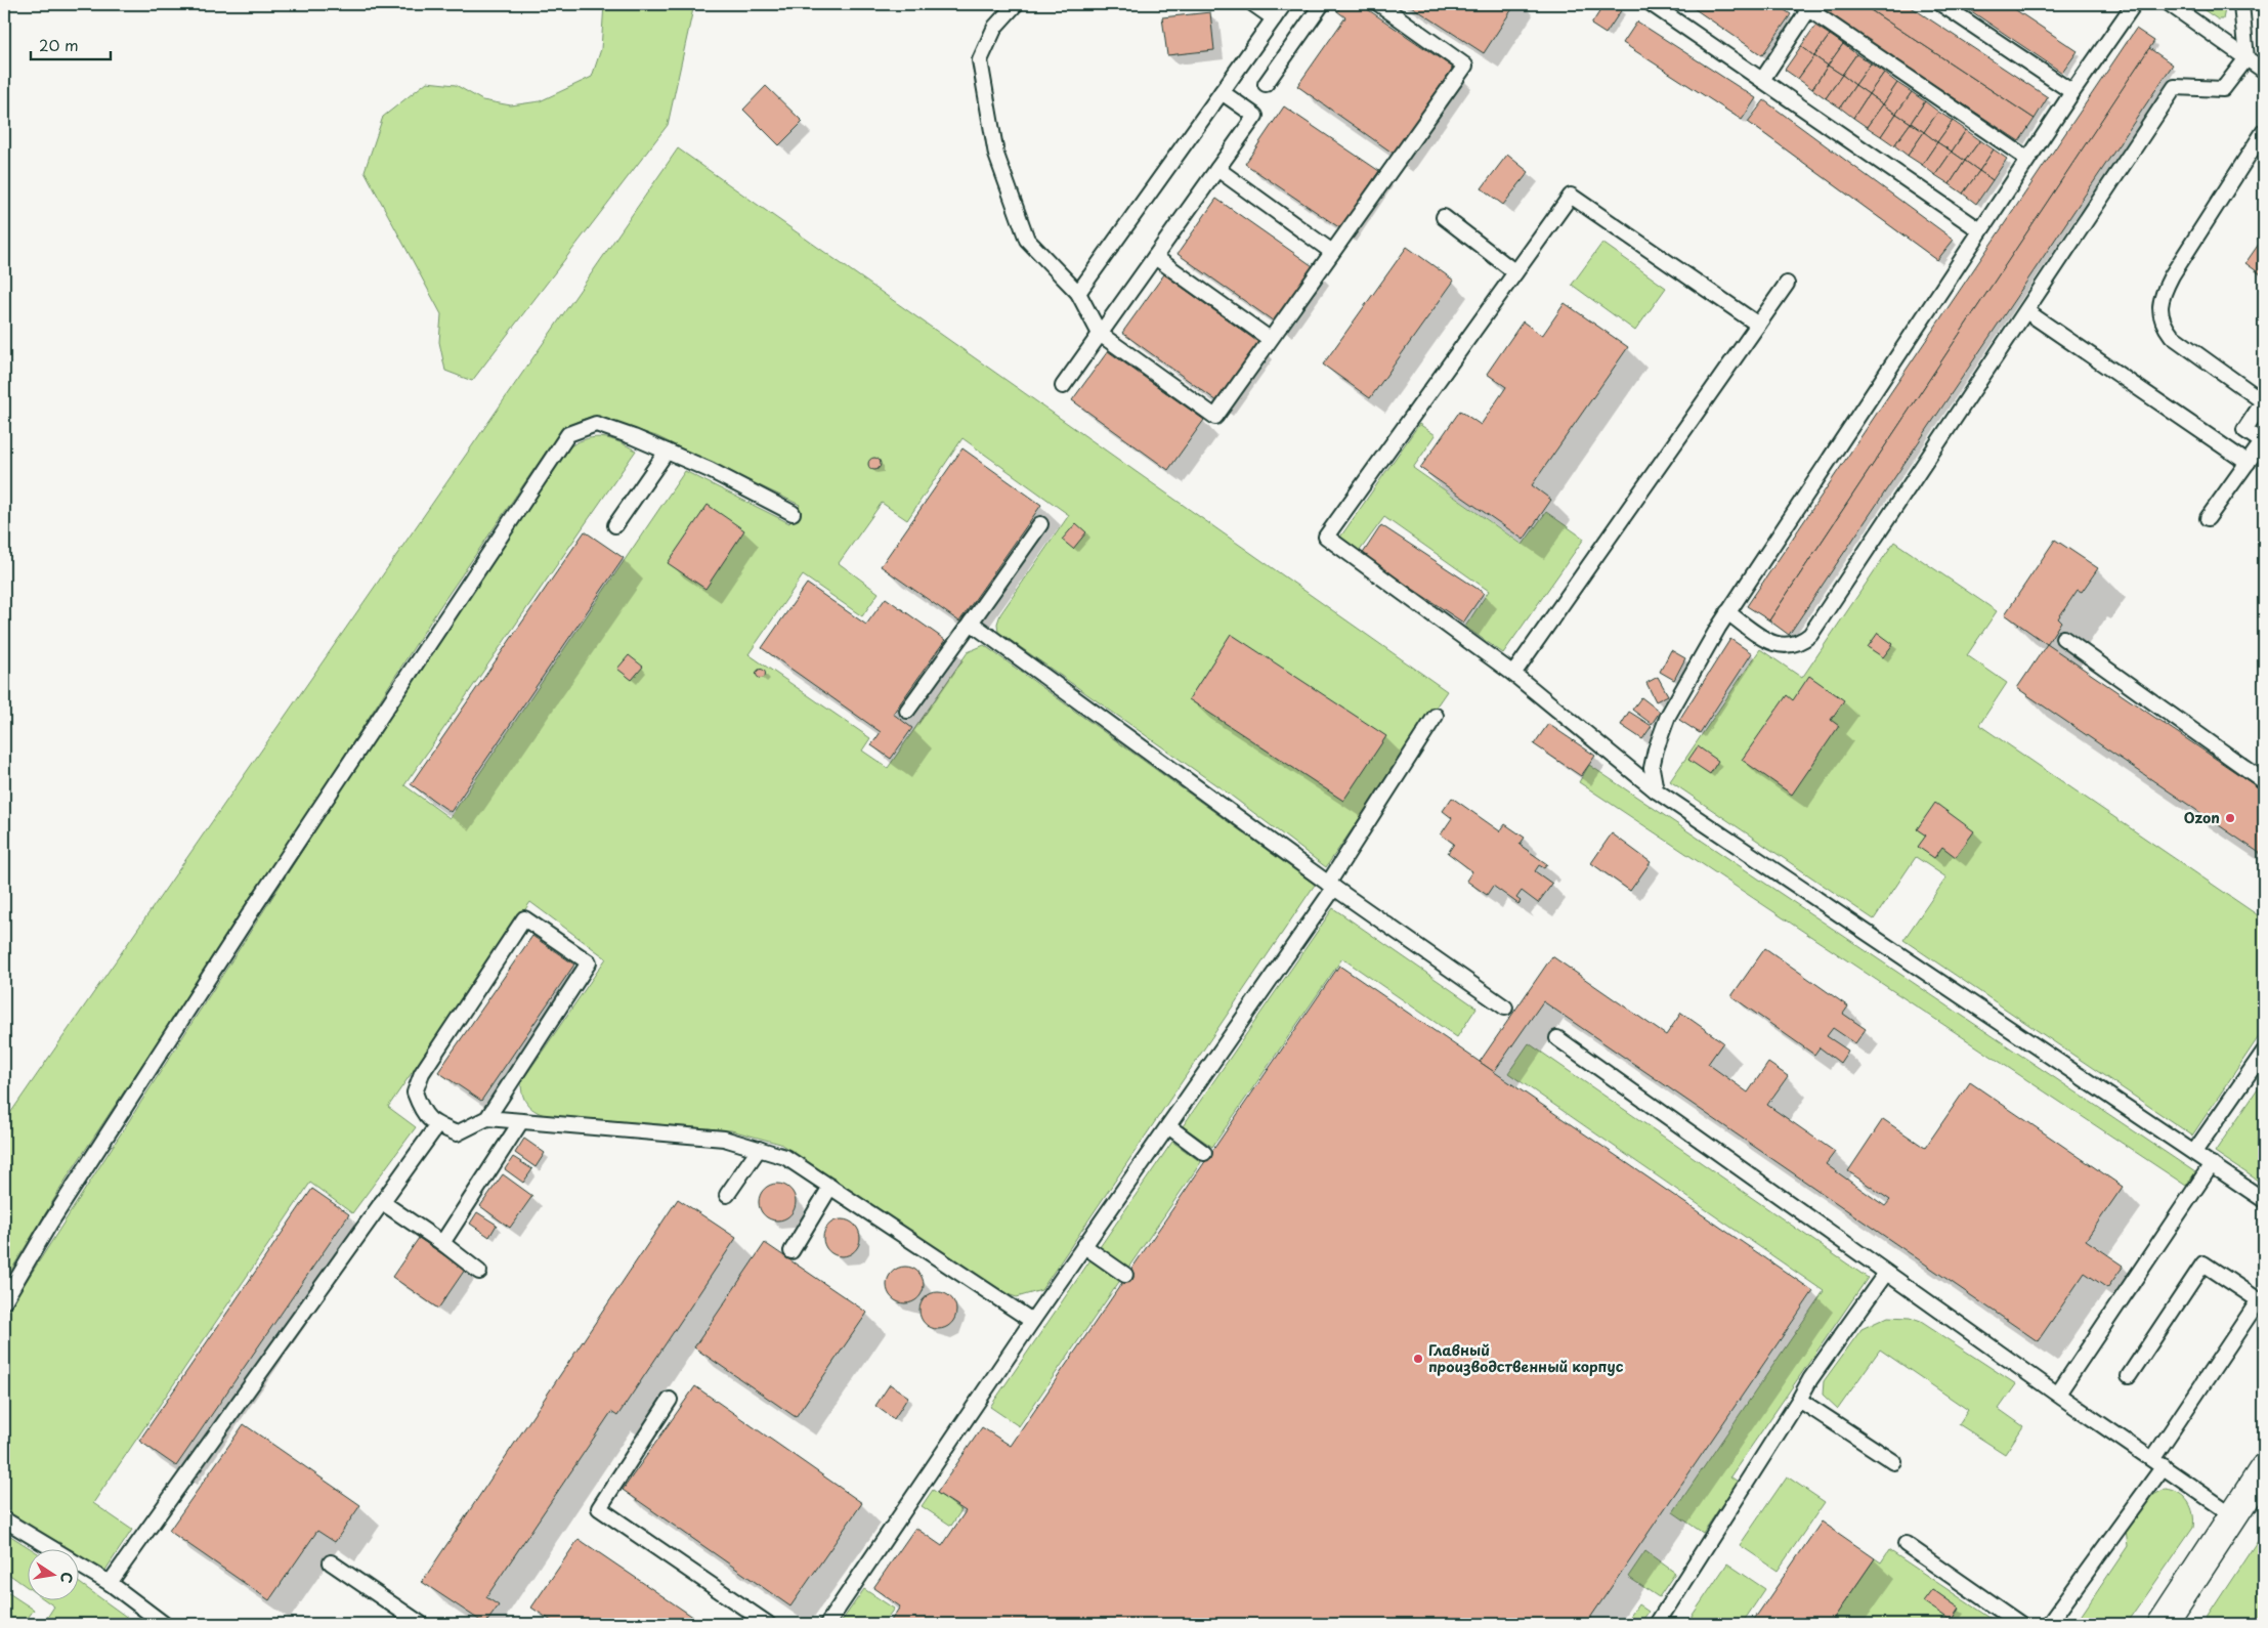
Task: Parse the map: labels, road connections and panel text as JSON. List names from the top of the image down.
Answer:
{
  "places": ["Ozon", "Главный производственный корпус"],
  "scale_bar": "20 m",
  "north": "right"
}
